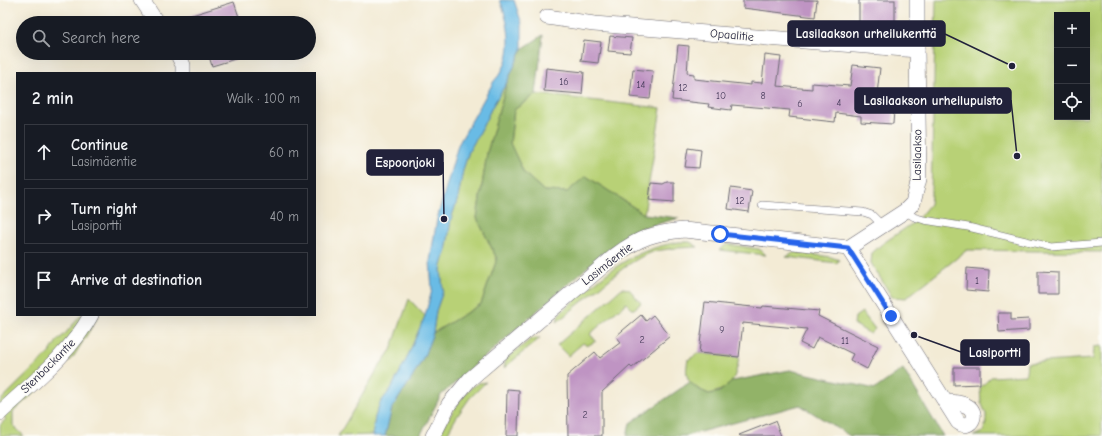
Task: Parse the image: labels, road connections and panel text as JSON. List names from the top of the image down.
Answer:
{
  "streets": {
    "street": [
      "Opaalitie",
      "Lasilaakso",
      "Lasimäentie",
      "Stenbackantie"
    ]
  },
  "crossings": [
    ["Opaalitie", "Lasilaakso"]
  ],
  "places": [
    "Lasilaakson urheilukenttä",
    "Lasilaakson urheilupuisto",
    "Espoonjoki",
    "Lasiportti"
  ],
  "house_numbers": [
    "16",
    "14",
    "12",
    "10",
    "8",
    "4",
    "6",
    "12",
    "1",
    "9",
    "2",
    "11",
    "2"
  ],
  "page": {
    "map_buttons": ["+", "−"],
    "search": "Search here",
    "heading": ["2 min", "Walk · 100 m"],
    "list": [
      ["Continue", "Lasimäentie", "60 m"],
      ["Turn right", "Lasiportti", "40 m"],
      "Arrive at destination"
    ]
  }
}
